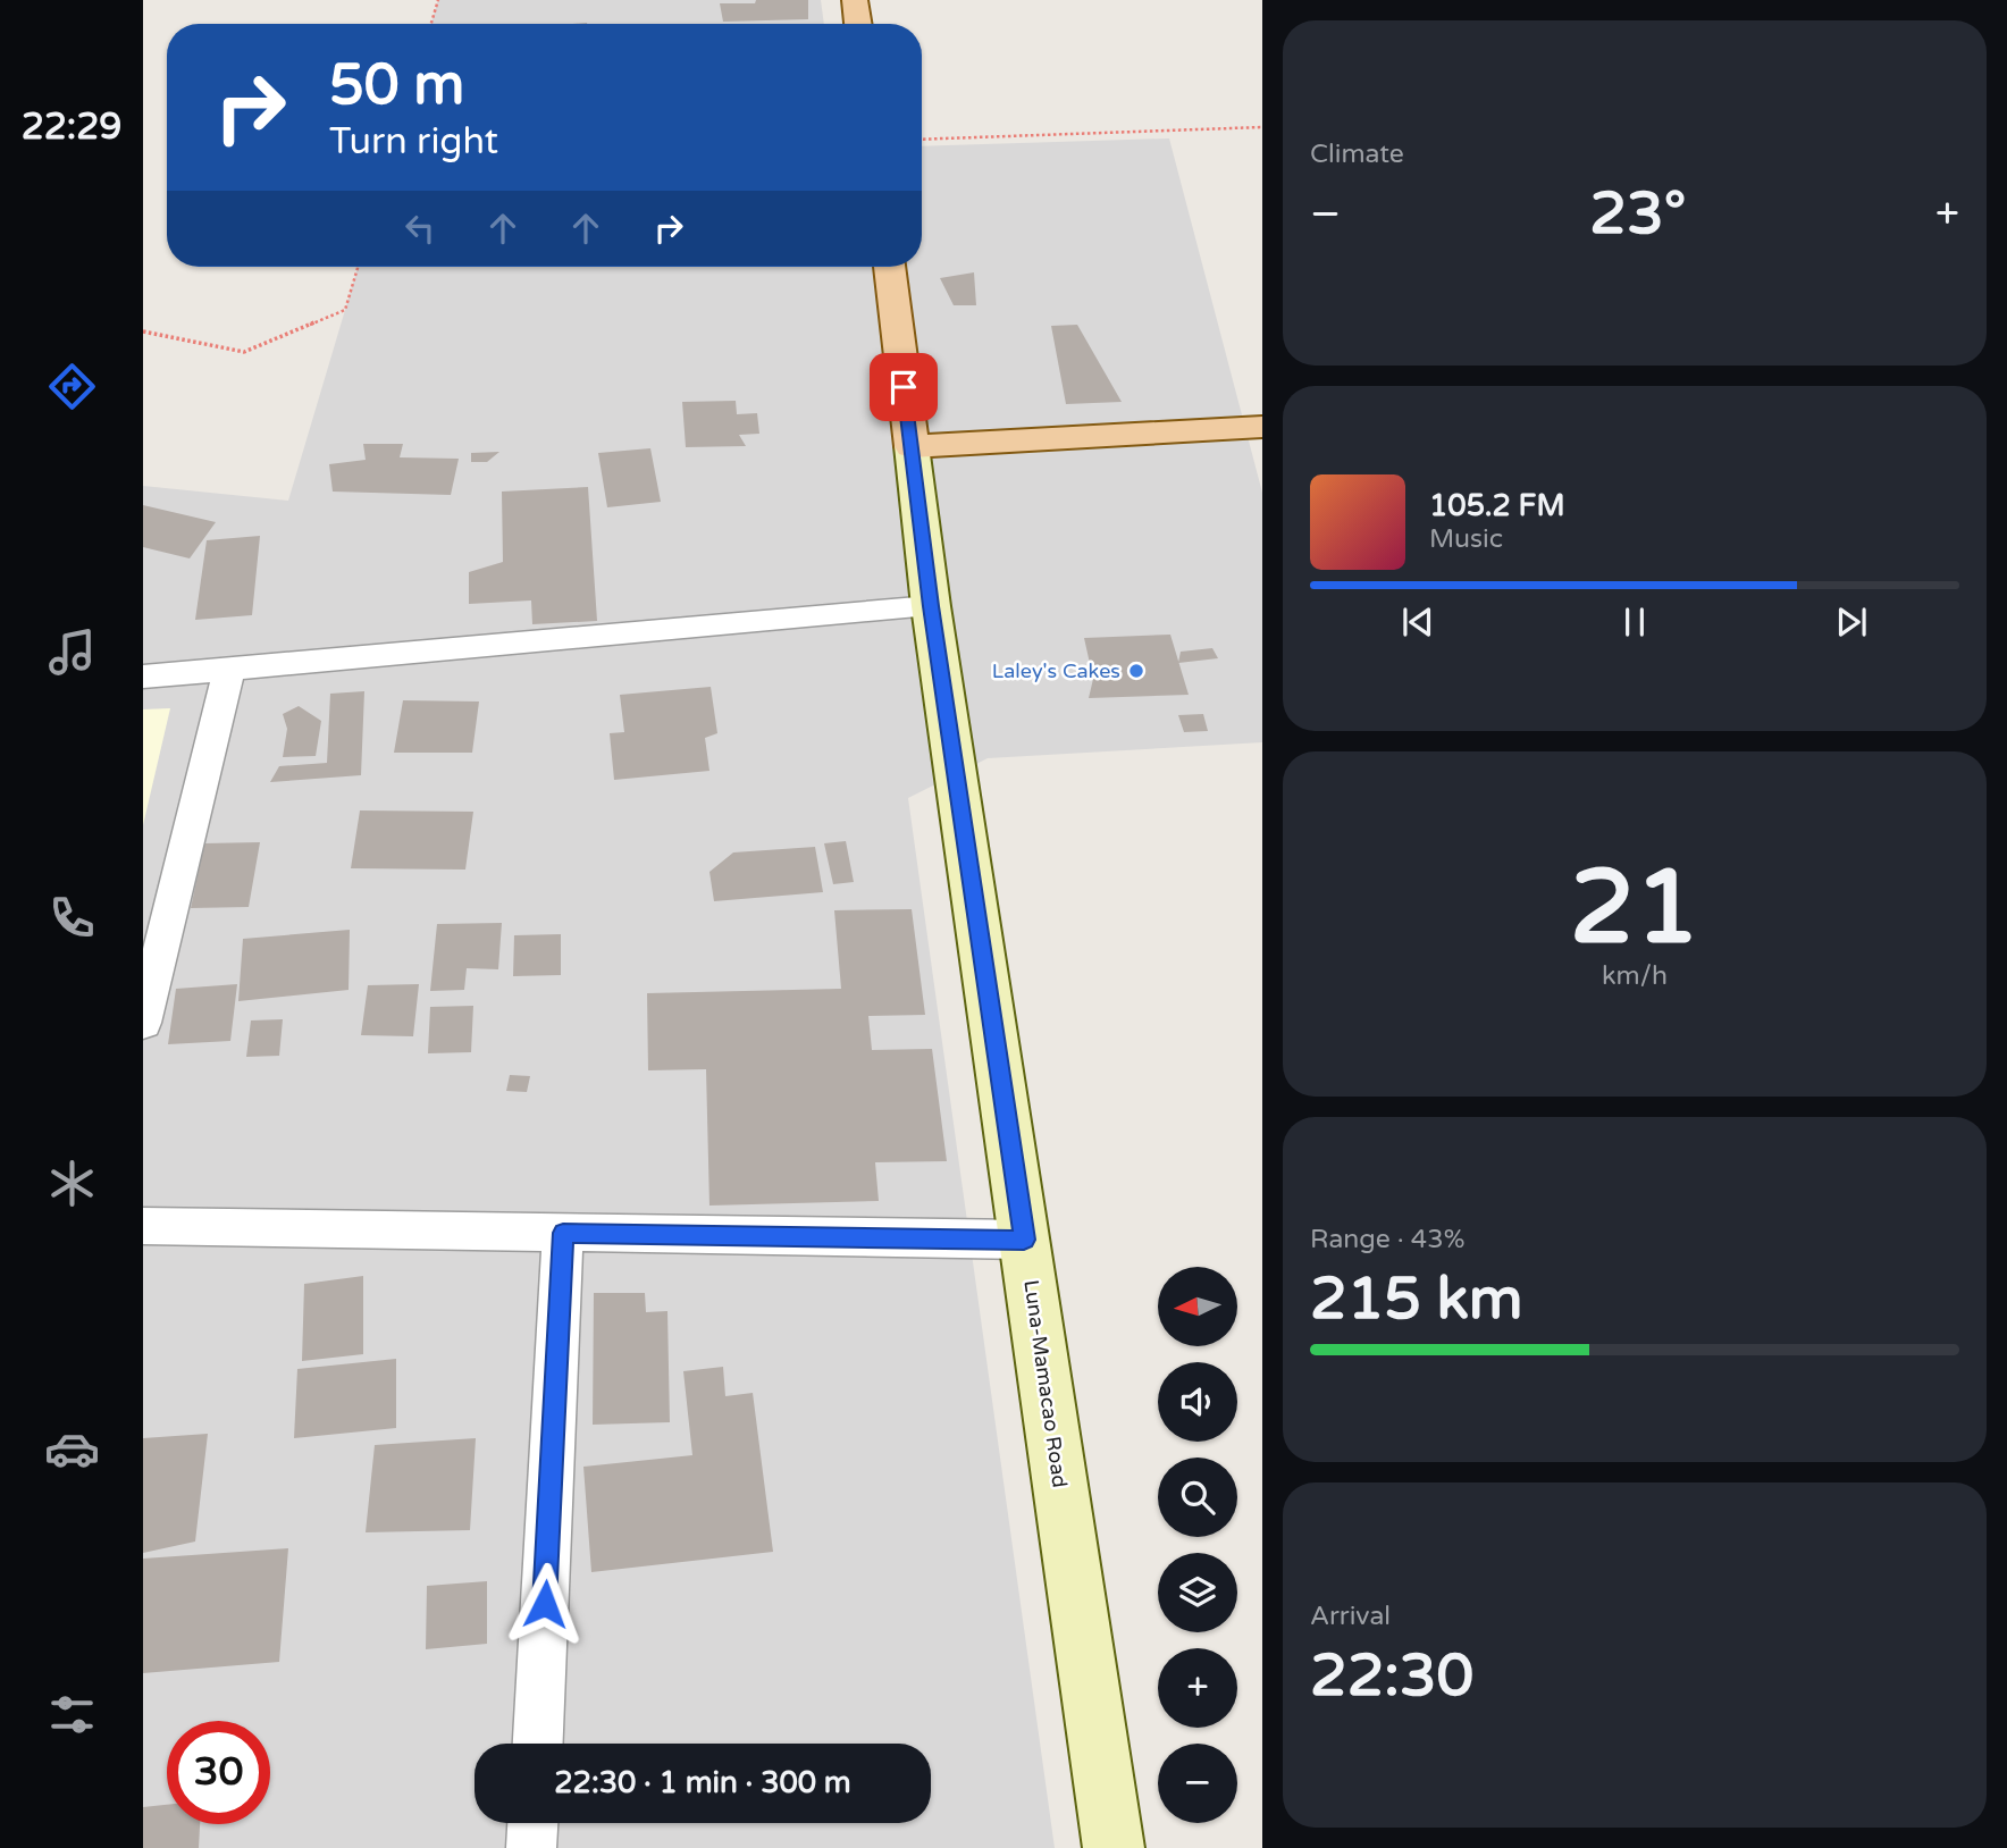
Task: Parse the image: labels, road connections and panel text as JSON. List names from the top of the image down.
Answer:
{
  "streets": {
    "street": ["Luna-Mamacao Road"]
  },
  "places": ["Laley's Cakes"],
  "north": "left",
  "page": {
    "tabs": "22:29",
    "tile": [
      "Climate",
      ["21", "km/h"],
      ["Range · 43%", "215 km"],
      ["Arrival", "22:30"]
    ],
    "turn": ["50 m", "Turn right"],
    "heat": ["−", "23°", "+"],
    "song": ["105.2 FM", "Music"],
    "map_buttons": ["+", "−"],
    "limit": "30",
    "trip": "22:30 · 1 min · 300 m"
  }
}
